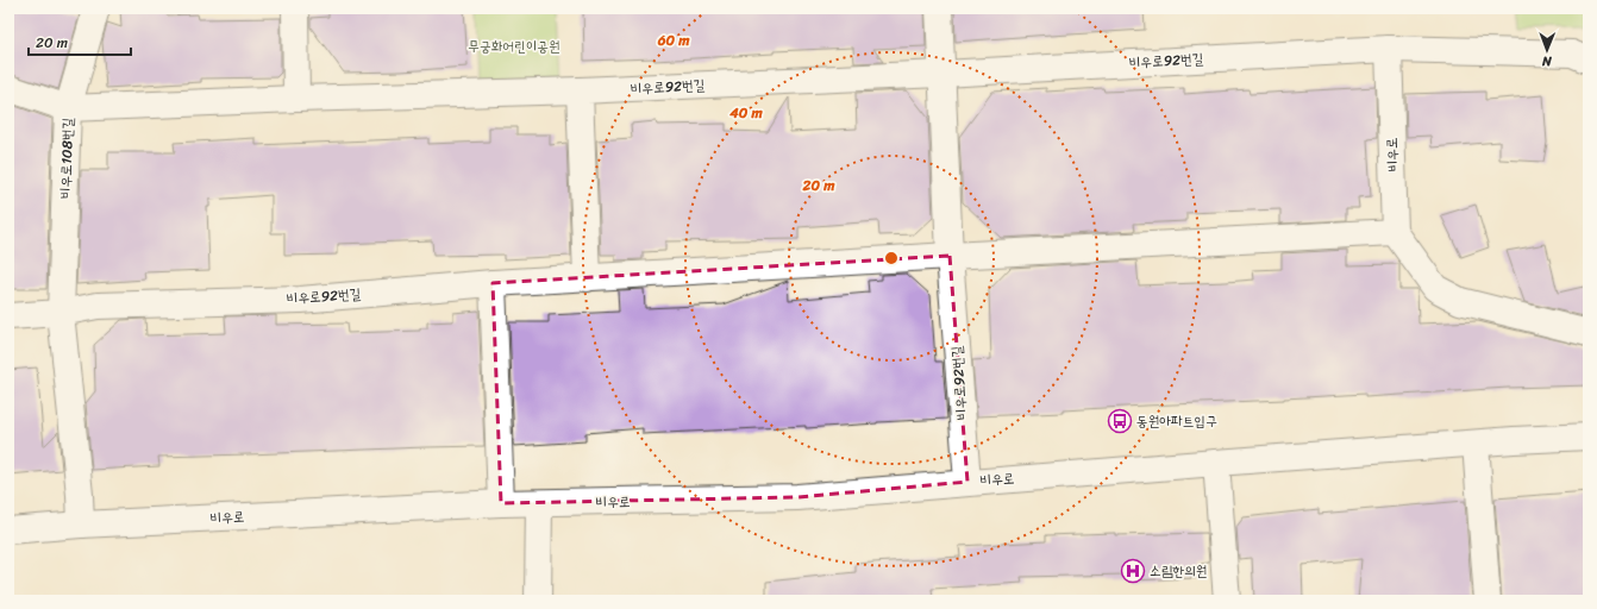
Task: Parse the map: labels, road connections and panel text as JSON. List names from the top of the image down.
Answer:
{
  "streets": {
    "street": ["비우로92번길", "비우로", "비우로108번길"]
  },
  "crossings": [
    ["비우로92번길", "비우로"],
    ["비우로92번길", "비우로108번길"],
    ["비우로", "비우로108번길"]
  ],
  "parks": ["무궁화어린이공원"],
  "places": {
    "bus stop": ["동원아파트입구"],
    "hospital": ["소림한의원"]
  },
  "scale_bar": "20 m",
  "north": "bottom",
  "rings": ["60 m", "40 m", "20 m"]
}
